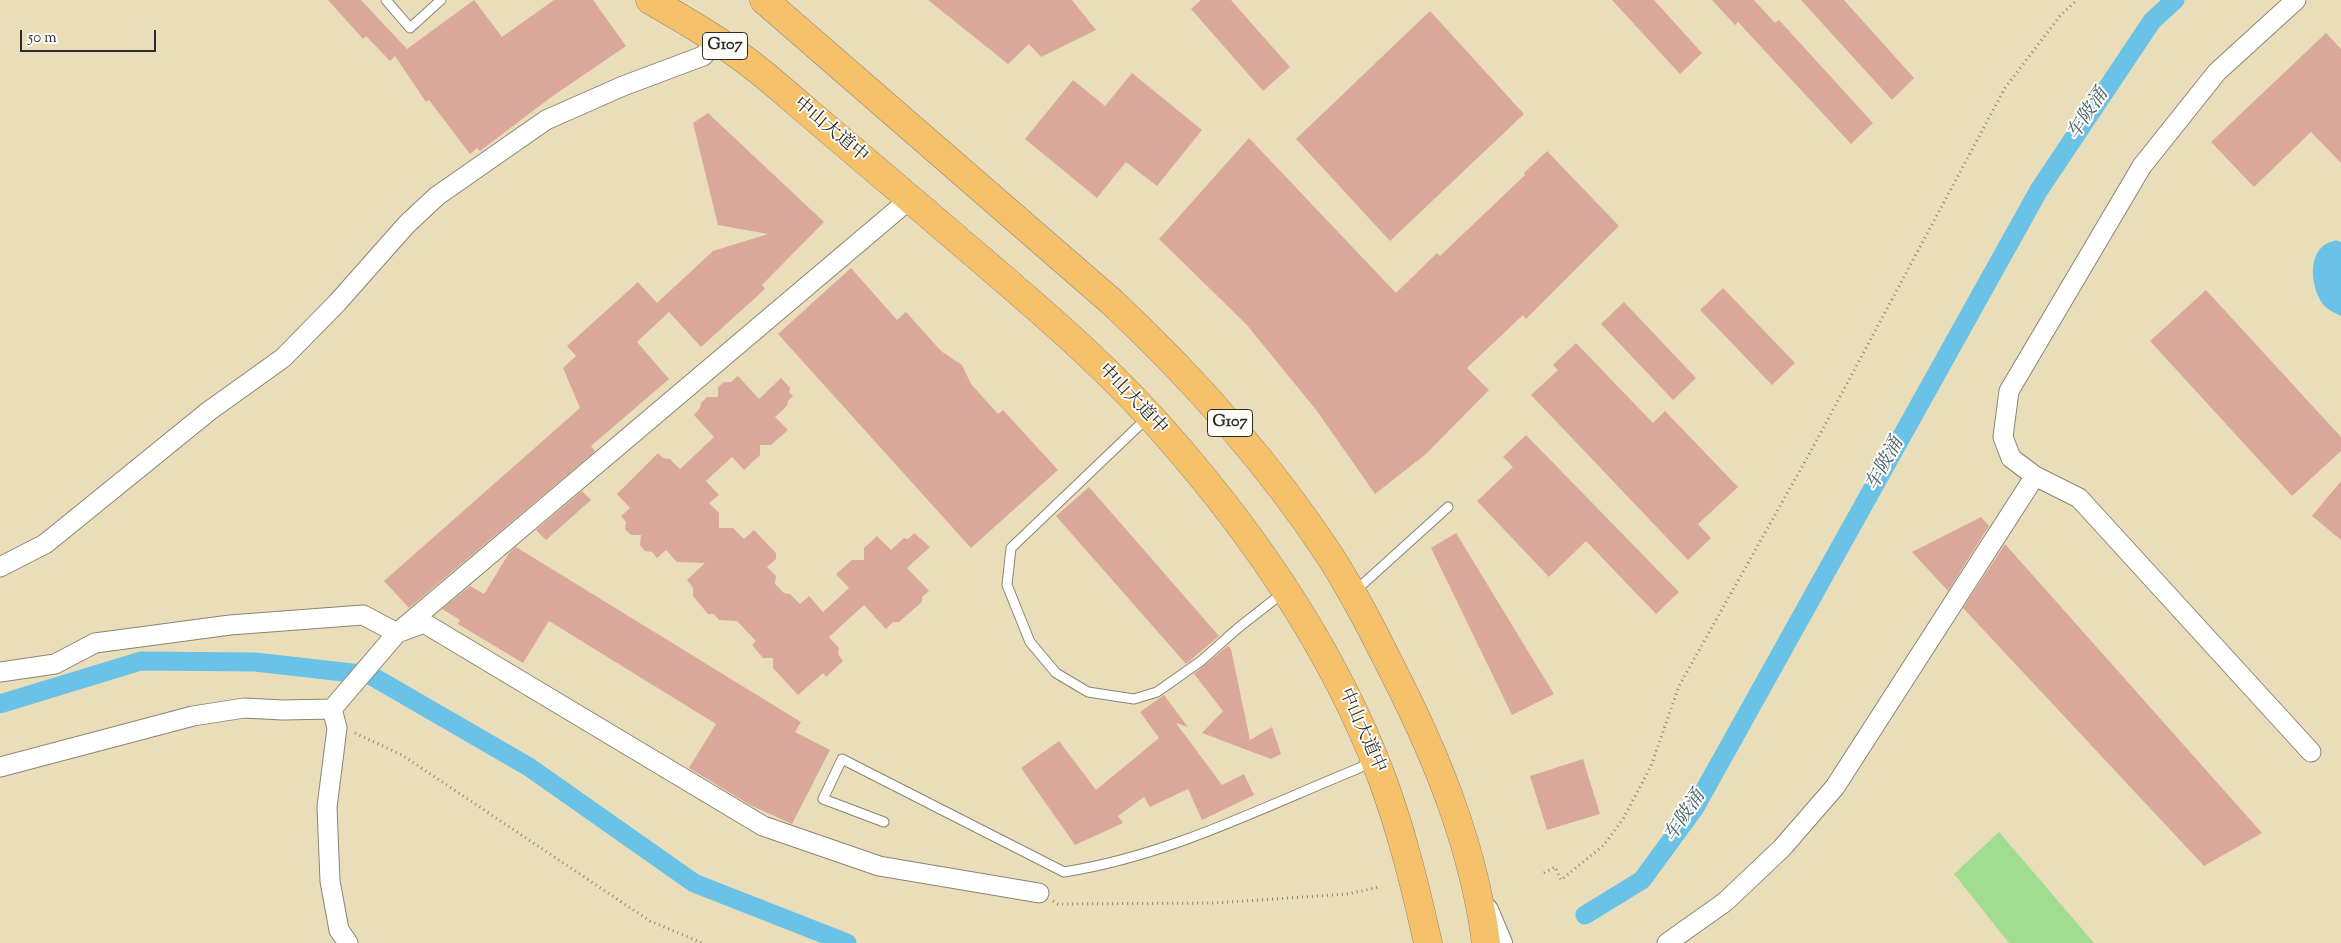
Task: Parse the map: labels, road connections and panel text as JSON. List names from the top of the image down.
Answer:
{
  "streets": {
    "highway": ["G107", "中山大道中"]
  },
  "water": ["车陂涌"],
  "scale_bar": "50 m"
}
